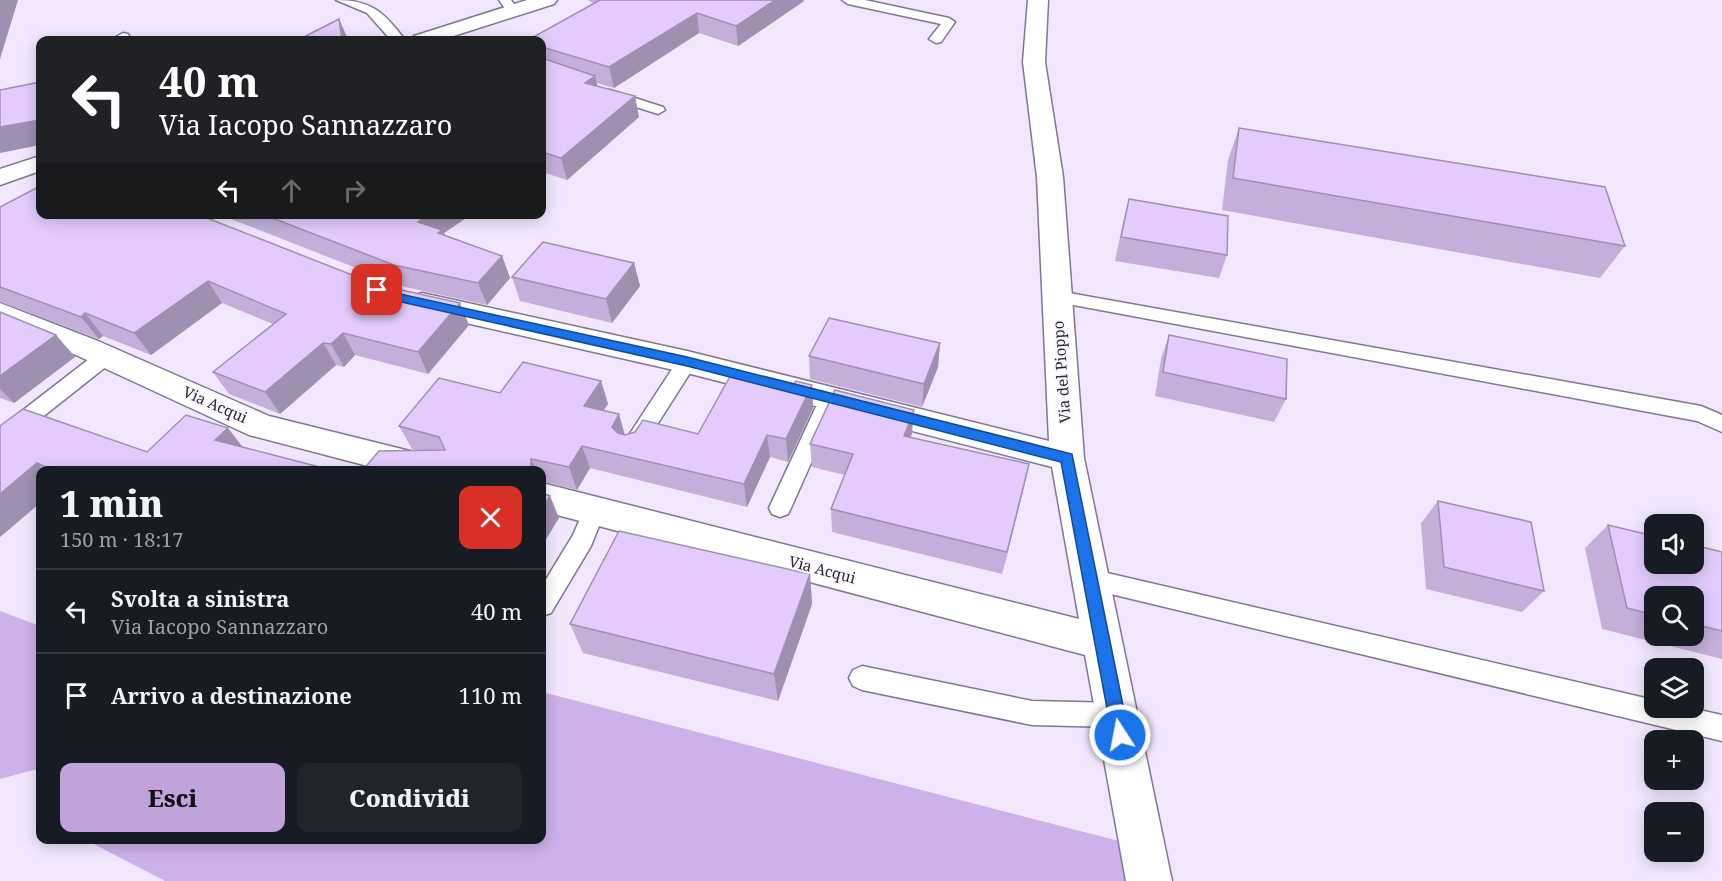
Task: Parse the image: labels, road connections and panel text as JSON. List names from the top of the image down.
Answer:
{
  "streets": {
    "street": ["Via del Pioppo", "Via Acqui"]
  },
  "crossings": [
    ["Via del Pioppo", "Via Acqui"]
  ],
  "page": {
    "turn": ["40 m", "Via Iacopo Sannazzaro"],
    "heading": ["1 min", "150 m · 18:17"],
    "map_buttons": ["+", "−"],
    "list": [
      {
        "name": "Svolta a sinistra",
        "note": "Via Iacopo Sannazzaro",
        "value": "40 m"
      },
      {
        "name": "Arrivo a destinazione",
        "value": "110 m"
      }
    ],
    "buttons": ["Esci", "Condividi"]
  }
}
